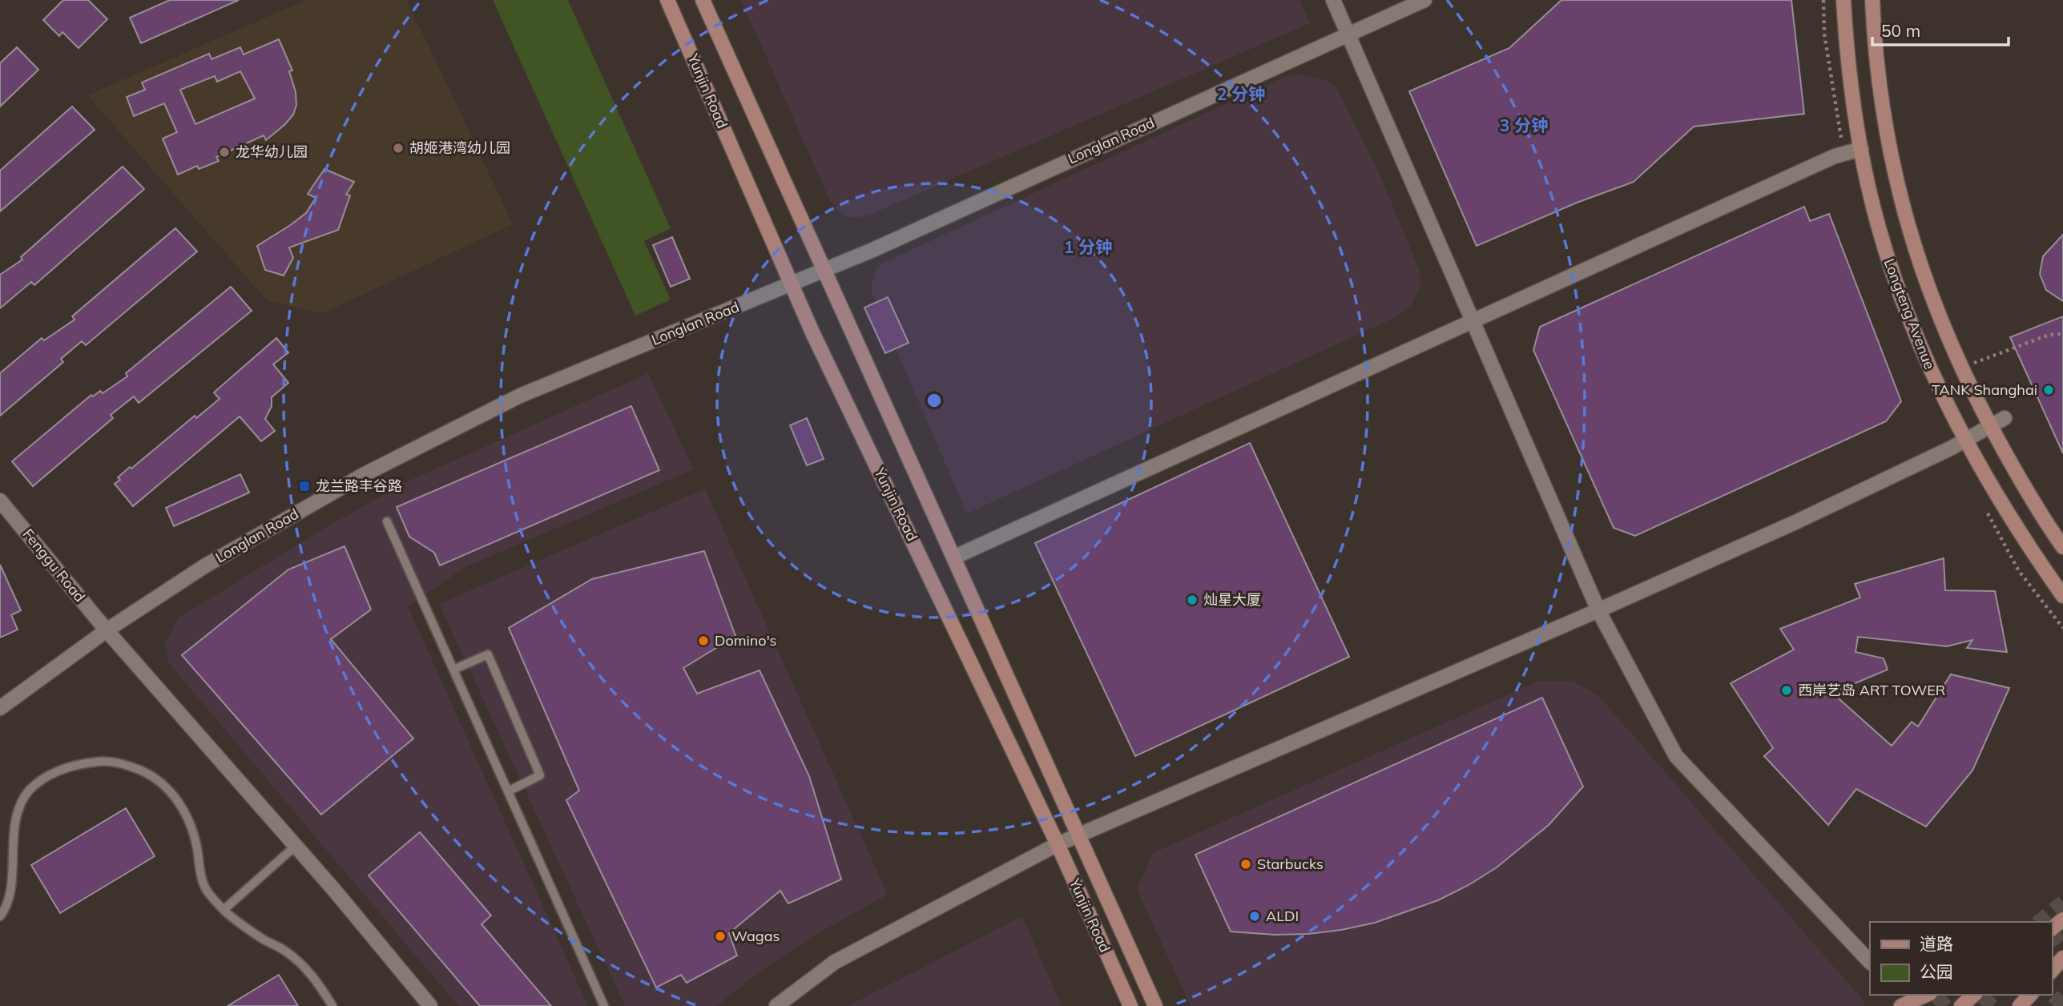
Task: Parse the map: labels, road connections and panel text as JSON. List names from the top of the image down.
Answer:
{
  "streets": {
    "main road": ["Yunjin Road", "Longteng Avenue"],
    "street": ["Longlan Road", "Fenggu Road"]
  },
  "crossings": [
    ["Yunjin Road", "Longlan Road"],
    ["Longlan Road", "Fenggu Road"]
  ],
  "places": {
    "other": [
      "胡姬港湾幼儿园",
      "龙华幼儿园",
      "TANK Shanghai",
      "灿星大厦",
      "Domino's",
      "西岸艺岛 ART TOWER",
      "Starbucks",
      "ALDI",
      "Wagas"
    ],
    "transit": ["龙兰路丰谷路"]
  },
  "legend": ["道路", "公园"],
  "scale_bar": "50 m",
  "rings": ["2 分钟", "3 分钟", "1 分钟"]
}
